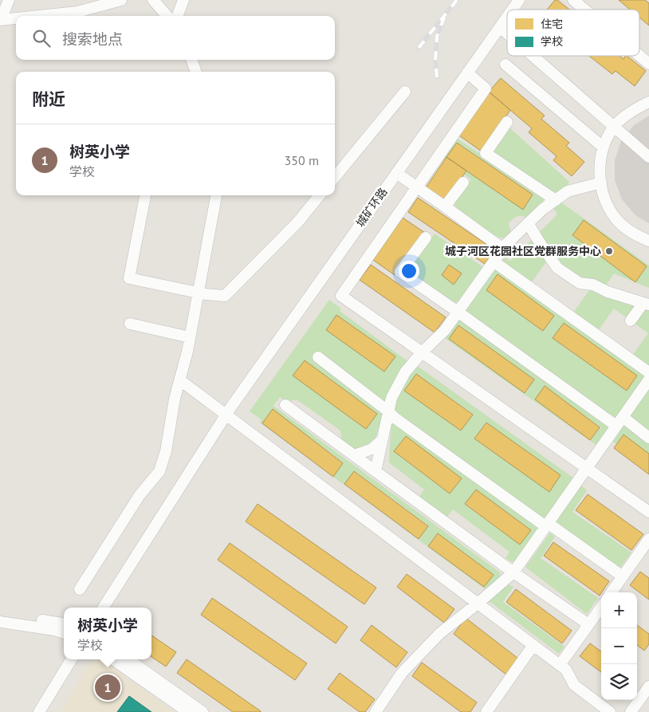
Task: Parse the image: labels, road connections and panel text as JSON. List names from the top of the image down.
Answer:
{
  "streets": {
    "street": ["城矿环路"]
  },
  "places": ["城子河区花园社区党群服务中心"],
  "legend": ["住宅", "学校"],
  "page": {
    "search": "搜索地点",
    "heading": "附近",
    "list": [
      {
        "mark": "1",
        "name": "树英小学",
        "note": "学校",
        "value": "350 m"
      }
    ],
    "map_buttons": ["+", "−"],
    "popup": ["树英小学", "学校"],
    "pins": "1"
  }
}
